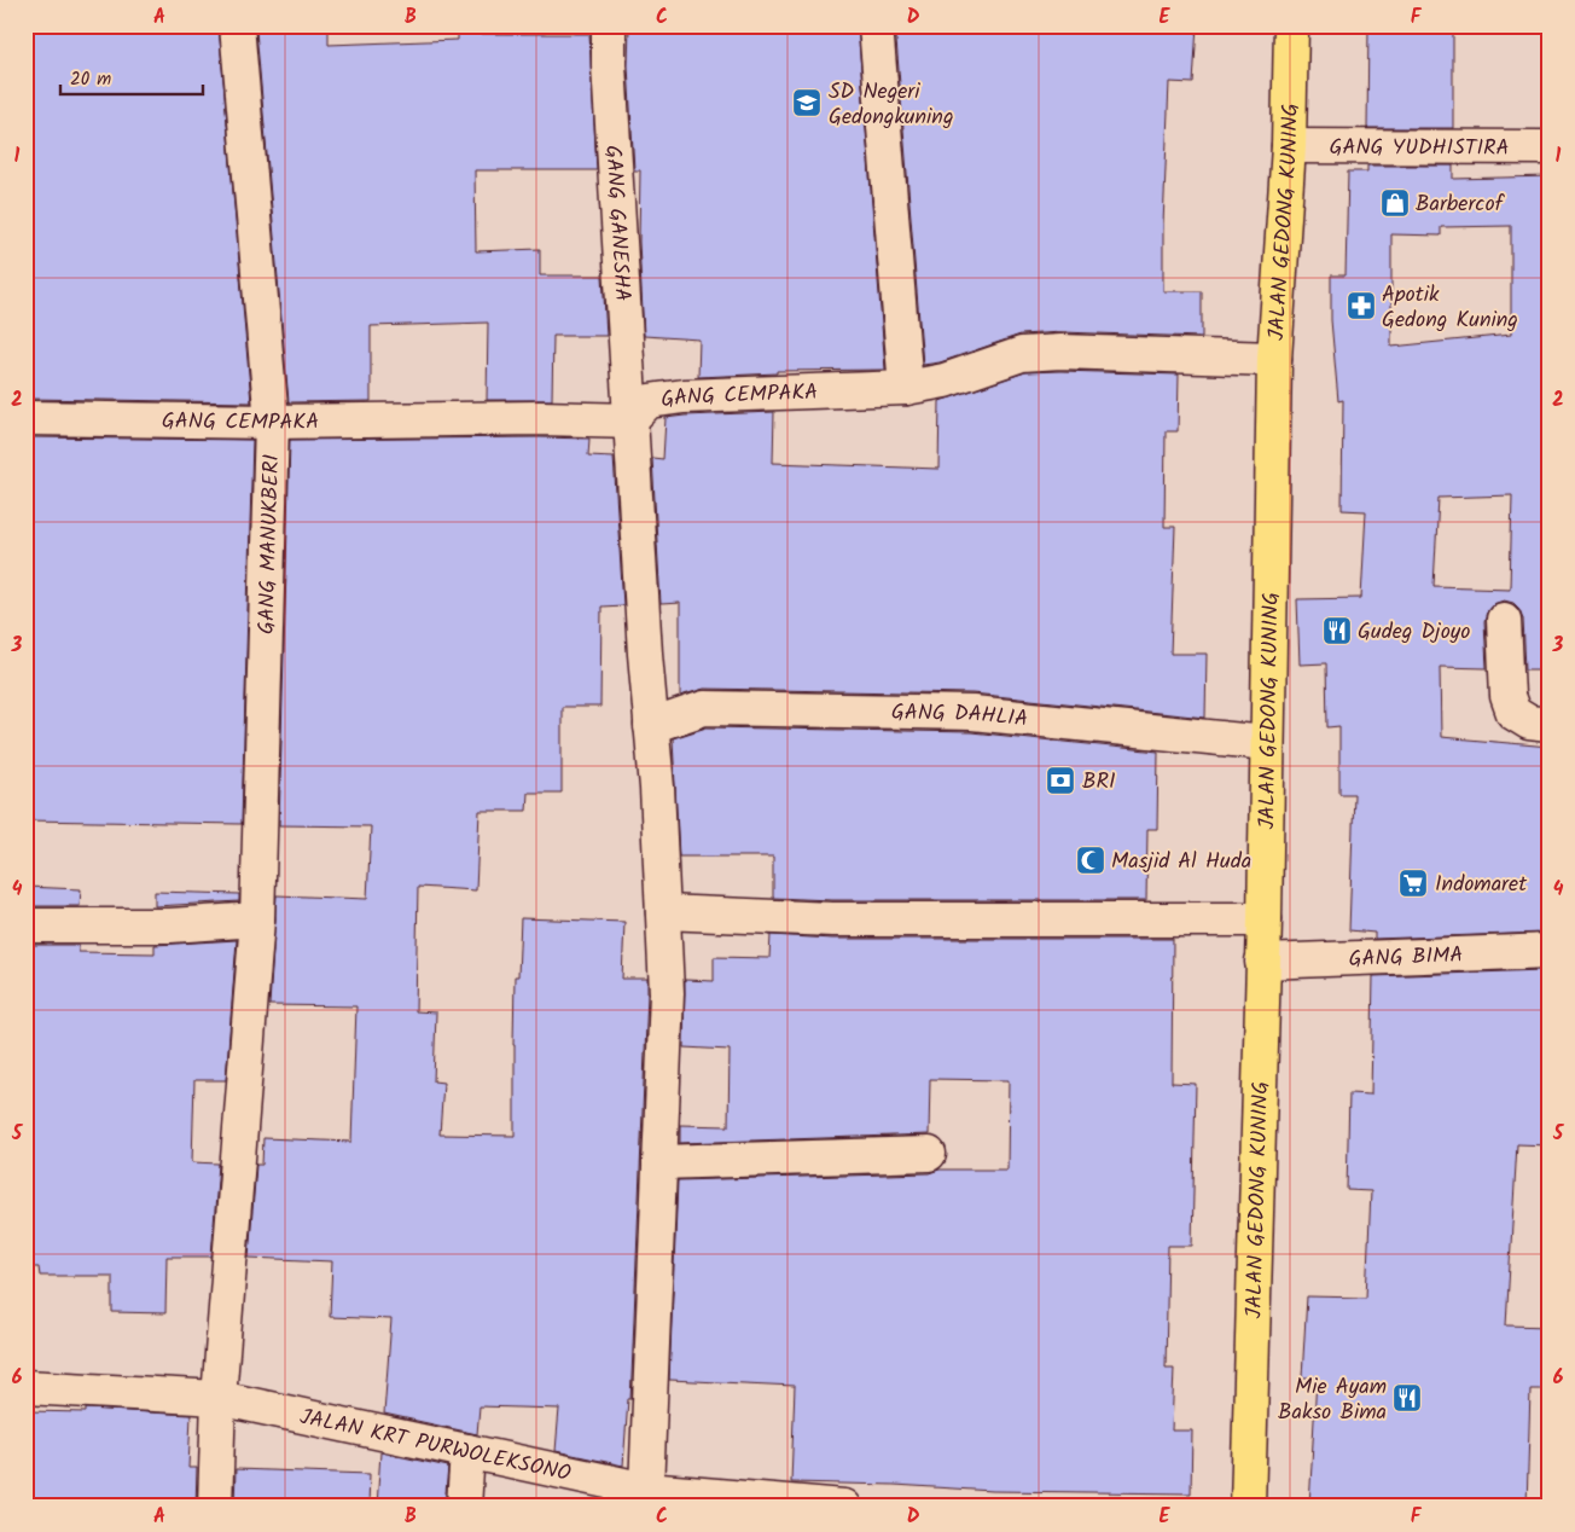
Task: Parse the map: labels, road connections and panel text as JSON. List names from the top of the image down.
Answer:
{
  "streets": {
    "main road": ["JALAN GEDONG KUNING"],
    "street": [
      "GANG YUDHISTIRA",
      "GANG GANESHA",
      "GANG CEMPAKA",
      "GANG MANUKBERI",
      "GANG DAHLIA",
      "GANG BIMA",
      "JALAN KRT PURWOLEKSONO"
    ]
  },
  "crossings": [
    ["GANG YUDHISTIRA", "JALAN GEDONG KUNING"],
    ["JALAN GEDONG KUNING", "GANG CEMPAKA"],
    ["JALAN GEDONG KUNING", "GANG DAHLIA"],
    ["JALAN GEDONG KUNING", "GANG BIMA"],
    ["GANG GANESHA", "GANG CEMPAKA"],
    ["GANG GANESHA", "GANG DAHLIA"],
    ["GANG GANESHA", "JALAN KRT PURWOLEKSONO"],
    ["GANG CEMPAKA", "GANG MANUKBERI"],
    ["GANG MANUKBERI", "JALAN KRT PURWOLEKSONO"]
  ],
  "places": {
    "school or university": ["SD Negeri Gedongkuning"],
    "shop": ["Barbercof"],
    "pharmacy": ["Apotik Gedong Kuning"],
    "restaurant": ["Gudeg Djoyo", "Mie Ayam Bakso Bima"],
    "bank": ["BRI"],
    "mosque": ["Masjid Al Huda"],
    "supermarket": ["Indomaret"]
  },
  "scale_bar": "20 m",
  "grid": {
    "columns": [
      "A",
      "B",
      "C",
      "D",
      "E",
      "F"
    ],
    "rows": [
      "1",
      "2",
      "3",
      "4",
      "5",
      "6"
    ]
  }
}
